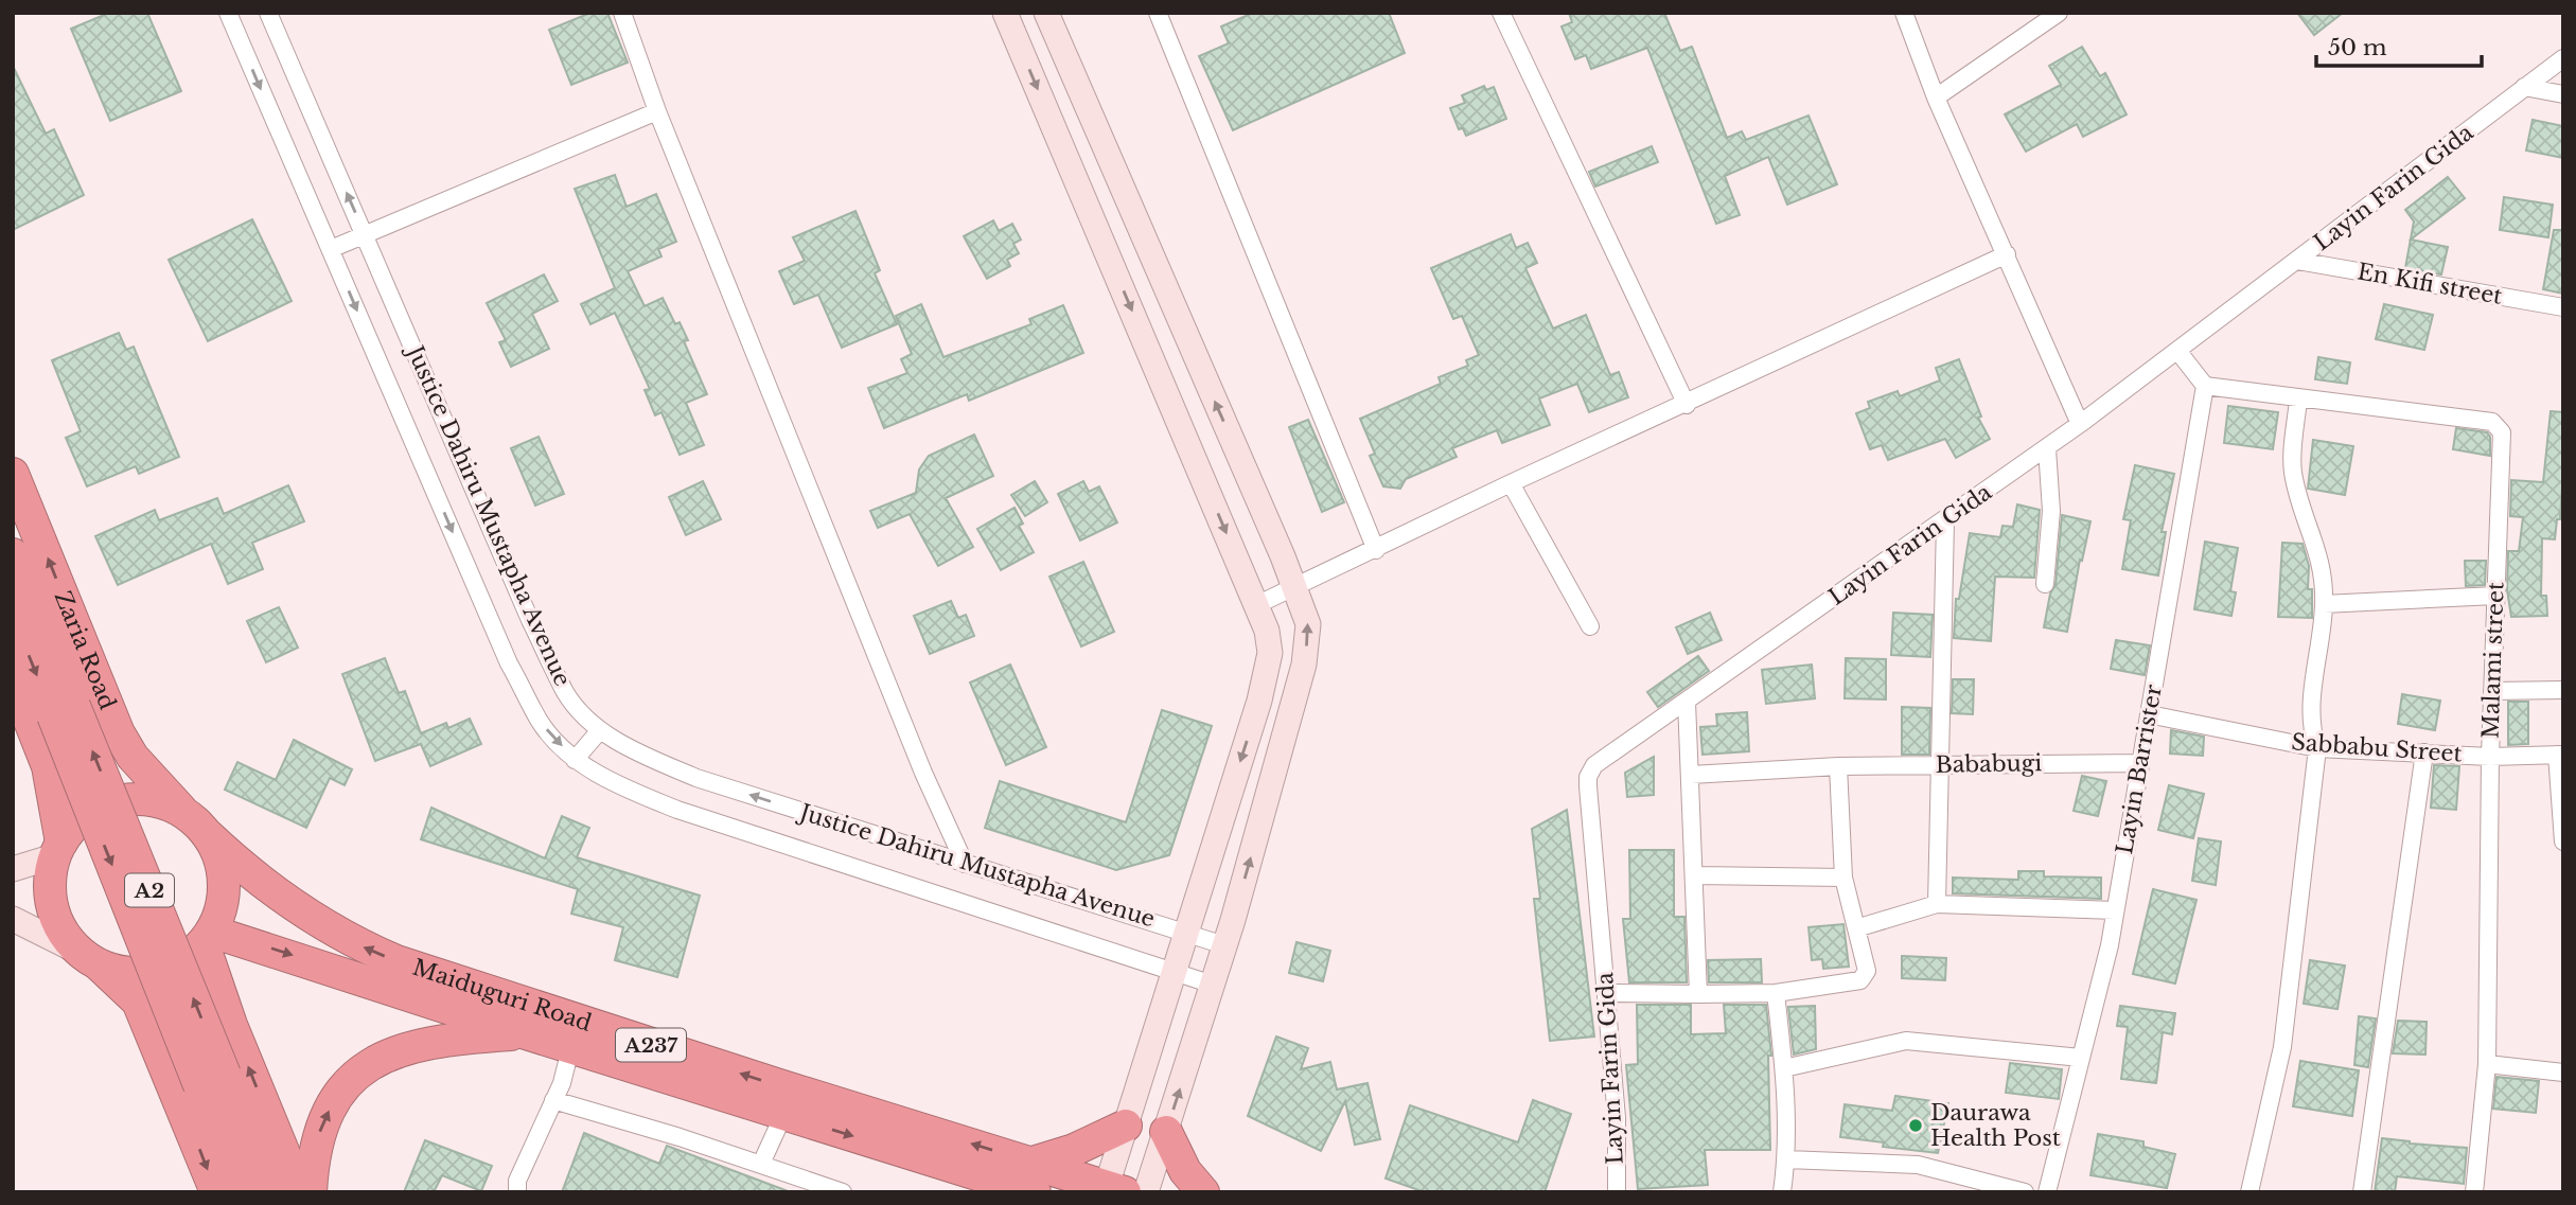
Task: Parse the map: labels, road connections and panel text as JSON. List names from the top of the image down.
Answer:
{
  "streets": {
    "highway": [
      "Zaria Road",
      "A2",
      "Maiduguri Road",
      "A237"
    ],
    "street": [
      "Layin Farin Gida",
      "En Kifi street",
      "Justice Dahiru Mustapha Avenue",
      "Malami street",
      "Sabbabu Street",
      "Bababugi",
      "Layin Barrister"
    ]
  },
  "crossings": [
    ["Layin Farin Gida", "En Kifi street"],
    ["Zaria Road", "A2"],
    ["Zaria Road", "Maiduguri Road"],
    ["Malami street", "Sabbabu Street"],
    ["Malami street", "Layin Barrister"],
    ["Sabbabu Street", "Layin Barrister"],
    ["Bababugi", "Layin Barrister"],
    ["A2", "Maiduguri Road"]
  ],
  "places": ["Daurawa Health Post"],
  "scale_bar": "50 m"
}
